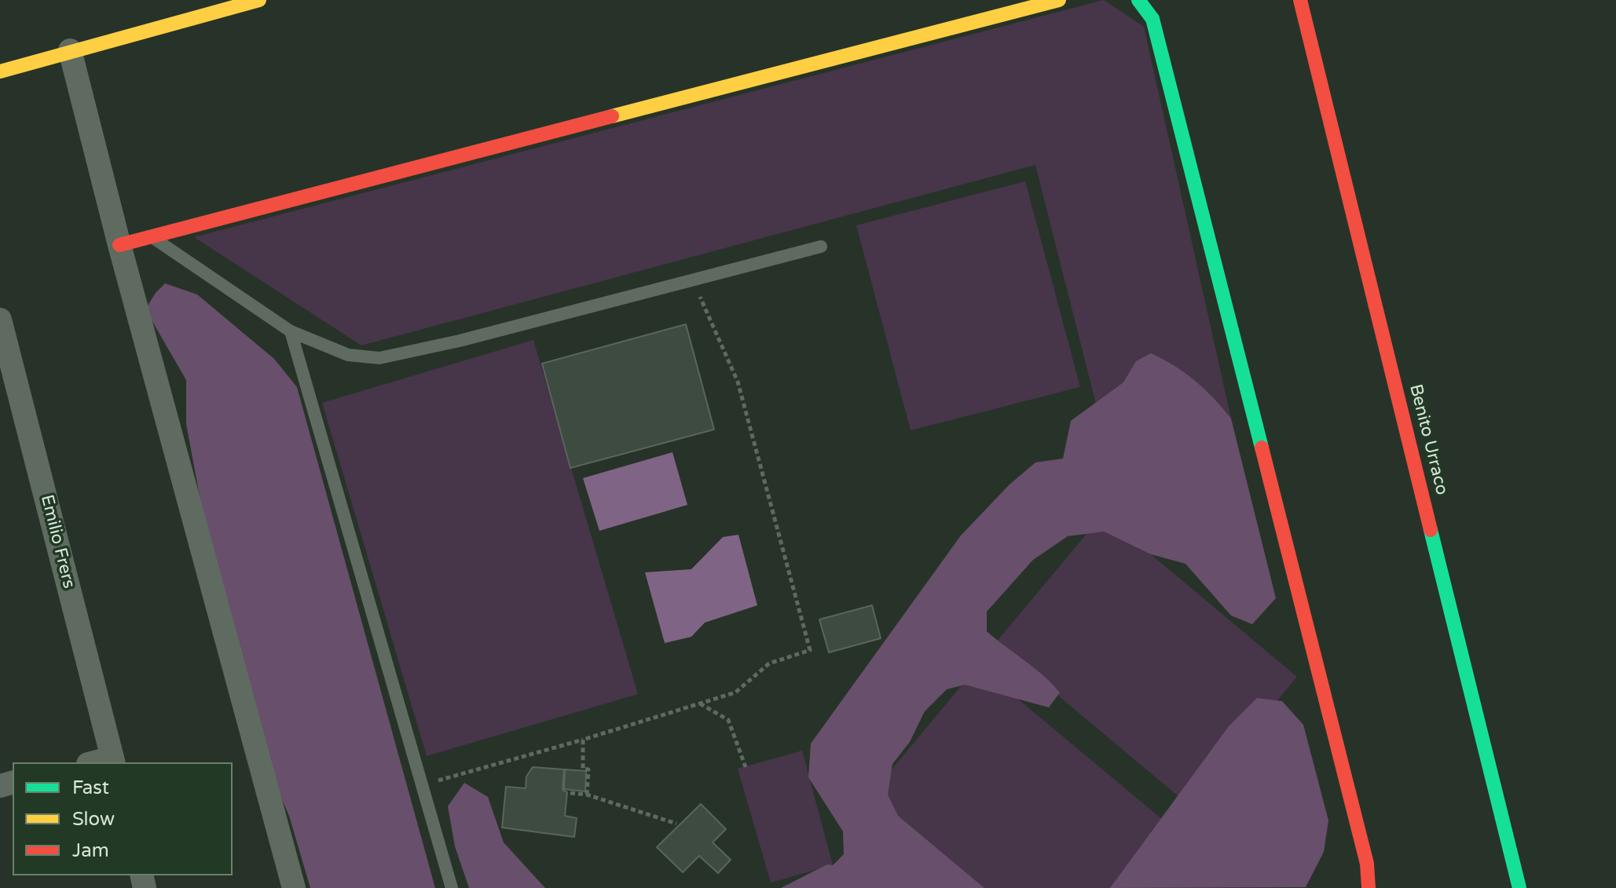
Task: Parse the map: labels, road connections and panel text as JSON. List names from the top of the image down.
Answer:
{
  "streets": {
    "street": ["Benito Urraco", "Emilio Frers"]
  },
  "legend": ["Fast", "Slow", "Jam"]
}
